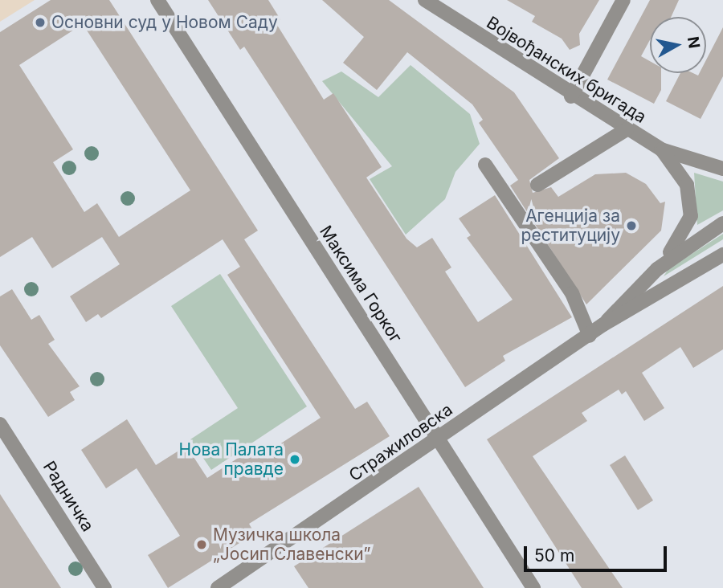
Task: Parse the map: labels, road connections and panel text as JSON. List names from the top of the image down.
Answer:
{
  "streets": {
    "street": [
      "Војвођанских бригада",
      "Максима Горког",
      "Стражиловска",
      "Радничка"
    ]
  },
  "crossings": [
    ["Војвођанских бригада", "Стражиловска"],
    ["Максима Горког", "Стражиловска"]
  ],
  "places": [
    "Основни суд у Новом Саду",
    "Агенција за реституцију",
    "Нова Палата правде",
    "Музичка школа „Јосип Славенски”"
  ],
  "scale_bar": "50 m",
  "north": "right"
}
